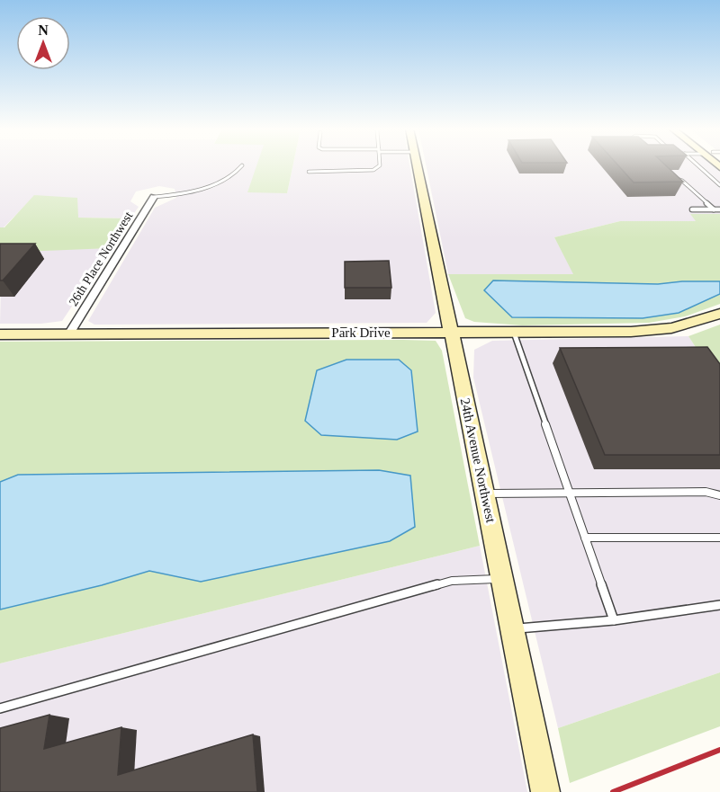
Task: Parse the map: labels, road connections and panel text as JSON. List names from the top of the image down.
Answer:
{
  "streets": {
    "street": ["26th Place Northwest", "Park Drive", "24th Avenue Northwest"]
  },
  "crossings": [
    ["26th Place Northwest", "Park Drive"],
    ["Park Drive", "24th Avenue Northwest"]
  ],
  "north": "top"
}
